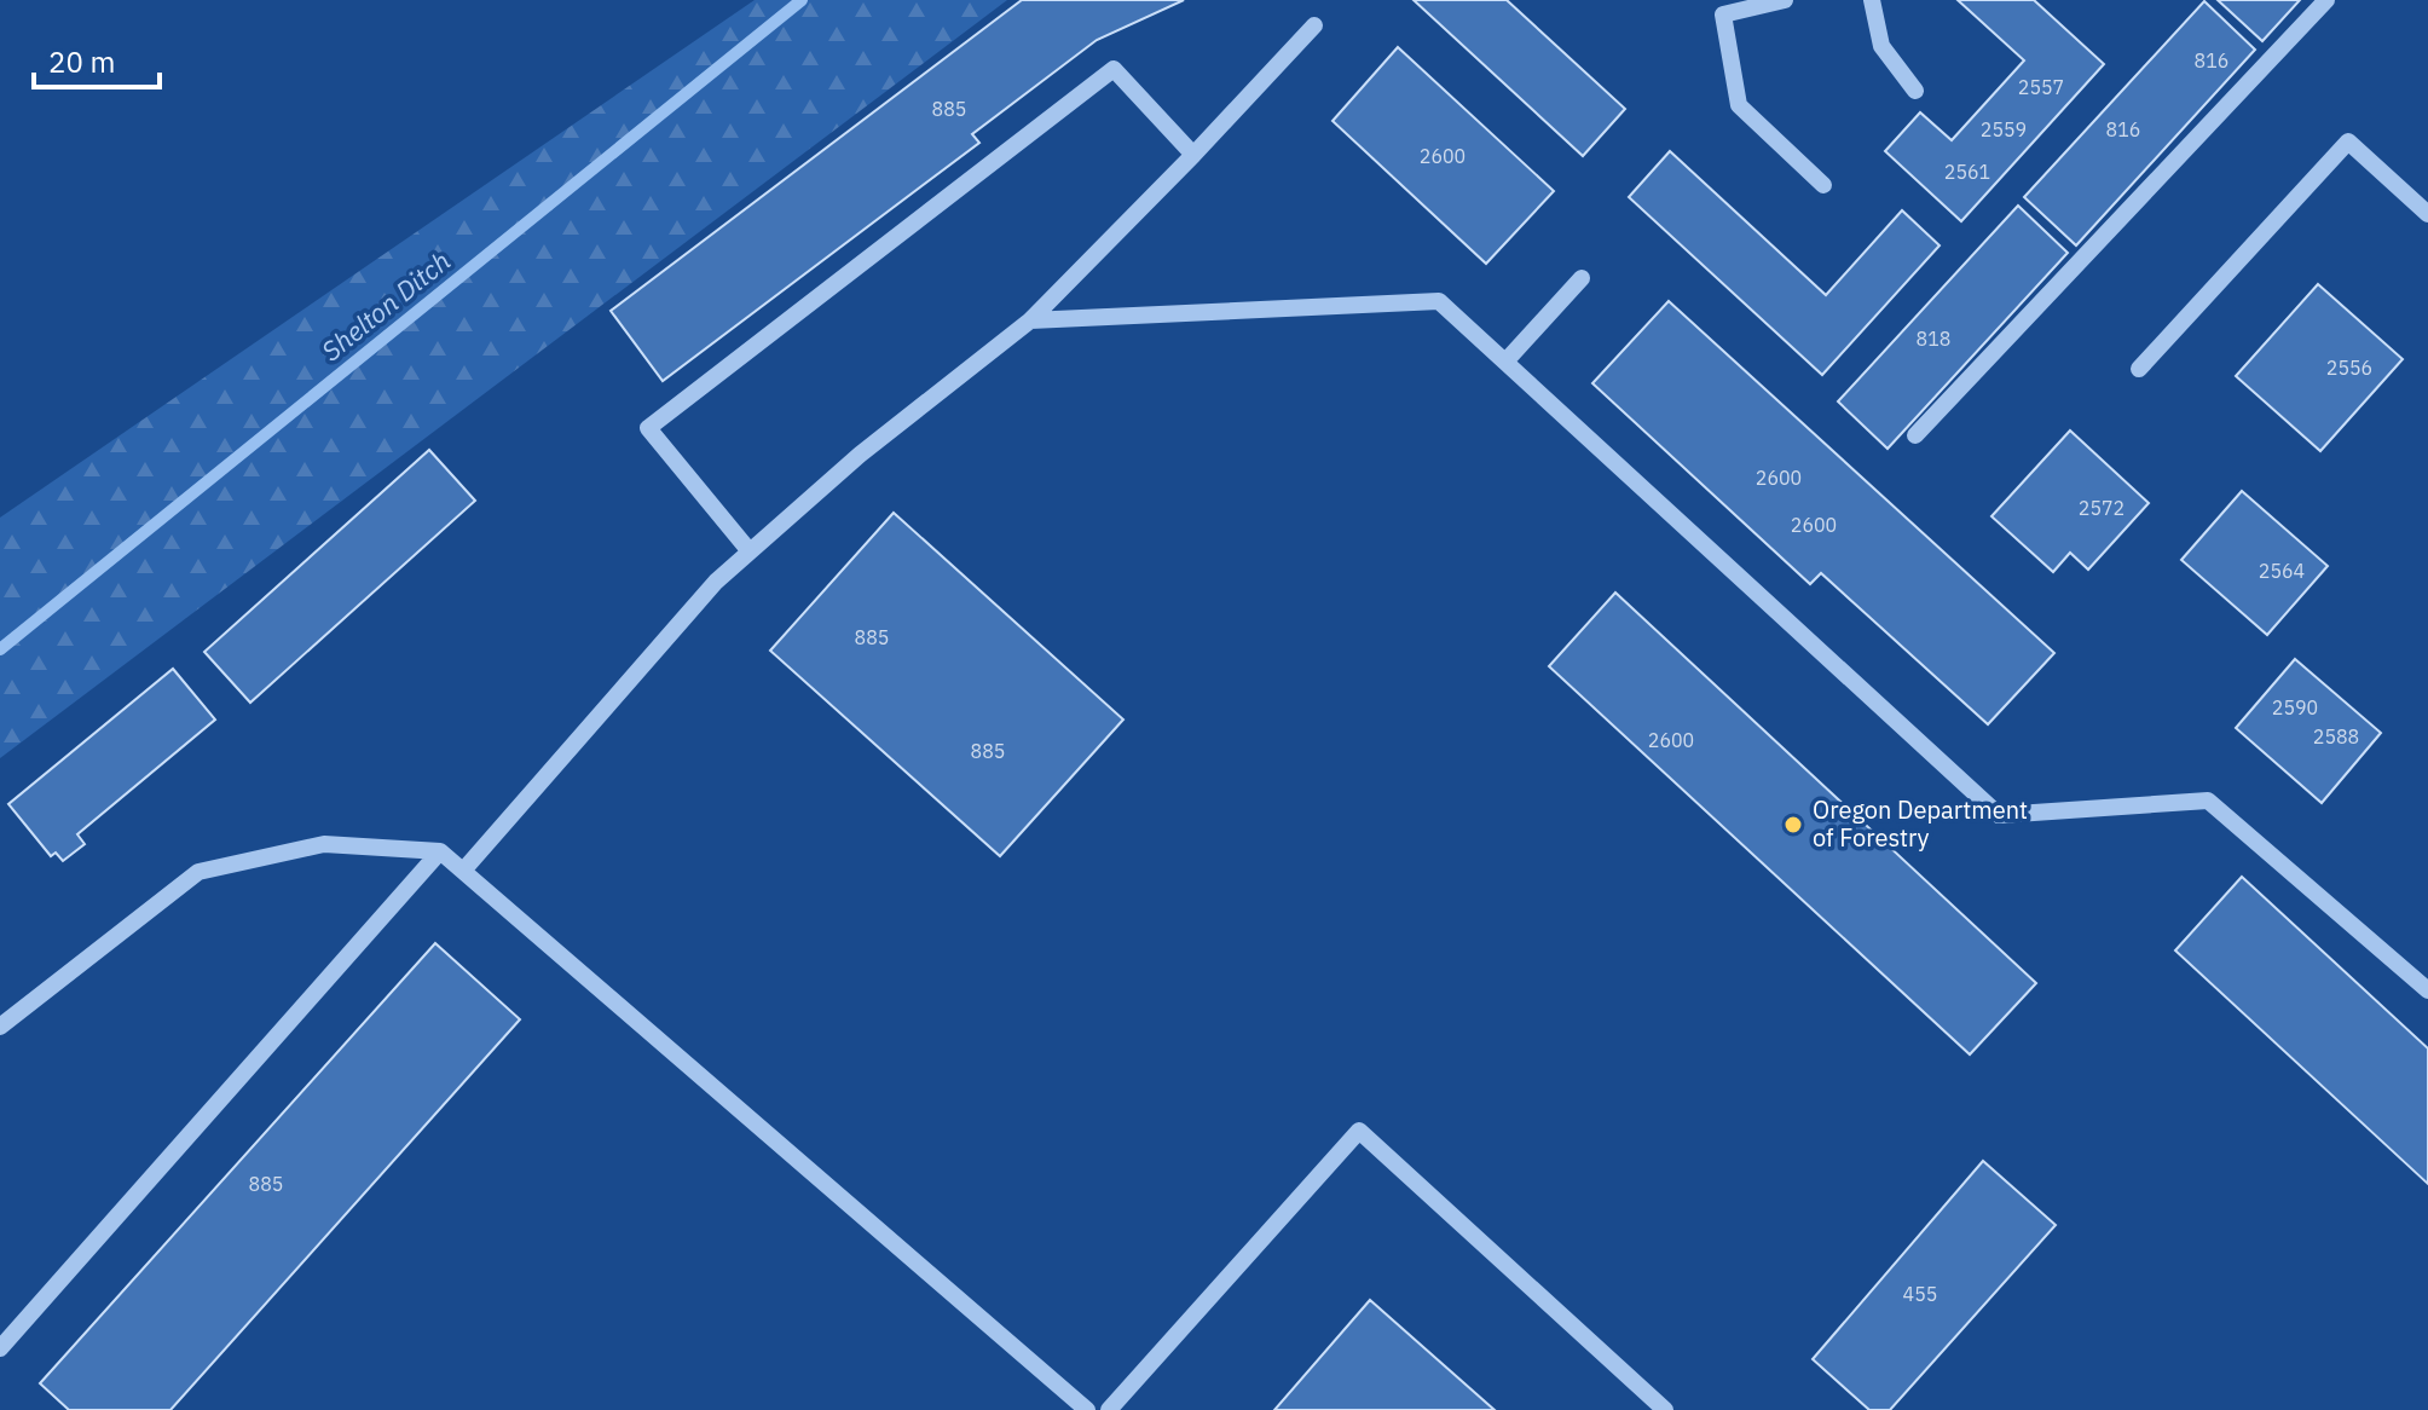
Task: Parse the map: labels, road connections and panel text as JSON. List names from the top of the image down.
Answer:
{
  "water": ["Shelton Ditch"],
  "places": ["Oregon Department of Forestry"],
  "house_numbers": [
    "816",
    "2557",
    "885",
    "2559",
    "816",
    "2600",
    "2561",
    "818",
    "2556",
    "2600",
    "2572",
    "2600",
    "2564",
    "885",
    "2590",
    "2588",
    "2600",
    "885",
    "885",
    "455"
  ],
  "scale_bar": "20 m"
}
